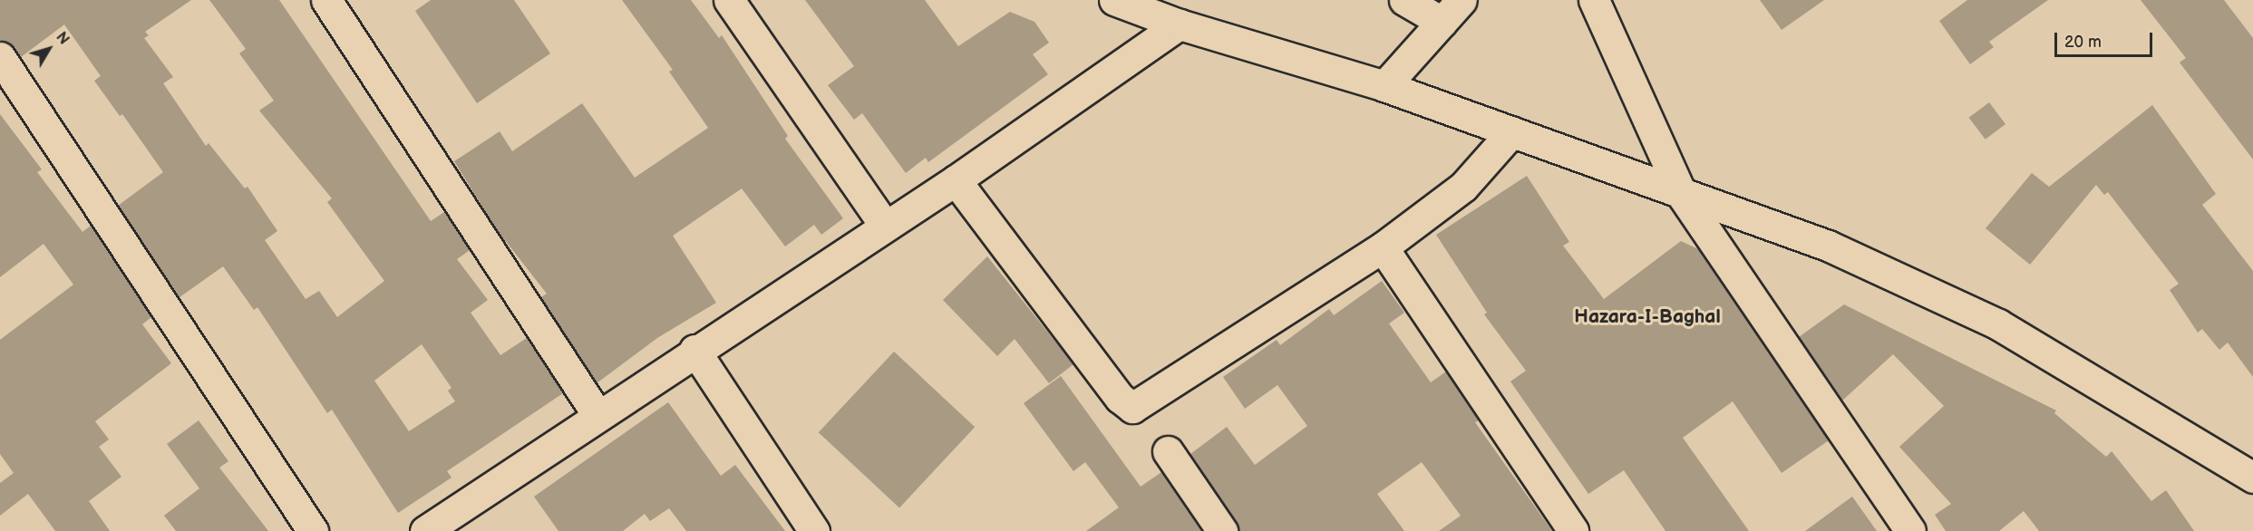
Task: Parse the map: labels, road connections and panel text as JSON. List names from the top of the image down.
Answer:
{
  "districts": ["Hazara-I-Baghal"],
  "scale_bar": "20 m",
  "north": "top right"
}
